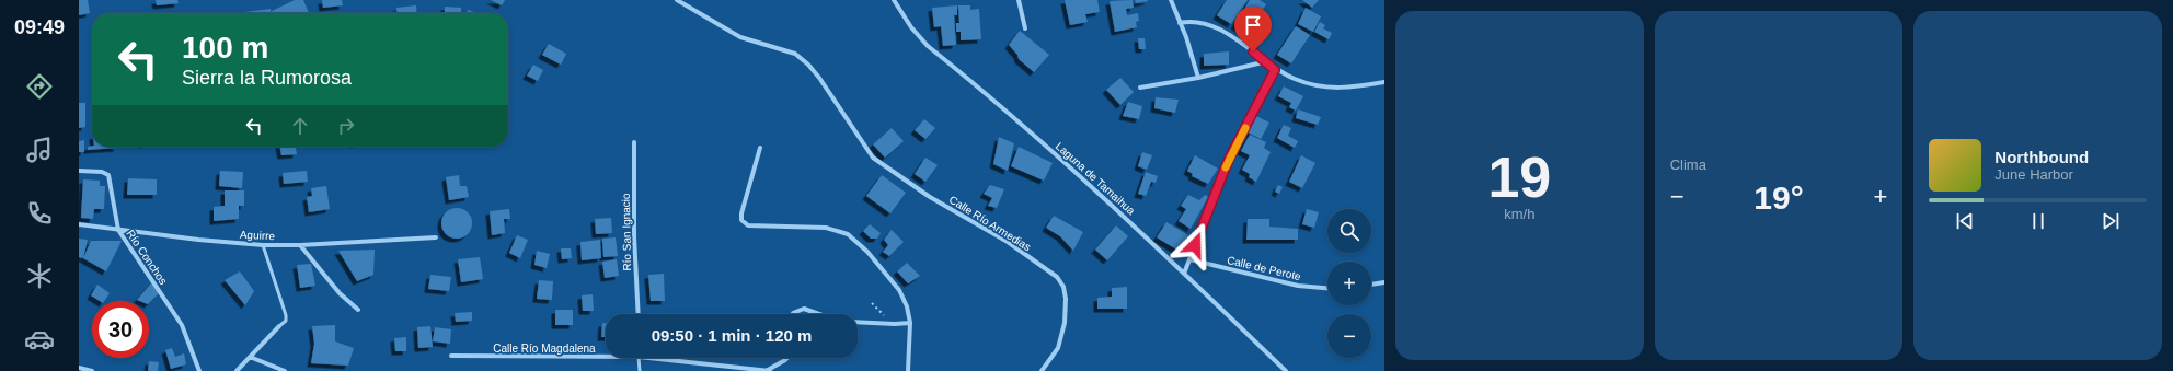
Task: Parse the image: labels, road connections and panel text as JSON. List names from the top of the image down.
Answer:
{
  "streets": {
    "street": [
      "Laguna de Tamaihua",
      "Calle Río Armedias",
      "Río San Ignacio",
      "Aguirre",
      "Río Conchos",
      "Calle de Perote",
      "Calle Río Magdalena"
    ]
  },
  "crossings": [
    ["Aguirre", "Río Conchos"]
  ],
  "page": {
    "tabs": "09:49",
    "tile": [
      ["19", "km/h"],
      "Clima"
    ],
    "turn": ["100 m", "Sierra la Rumorosa"],
    "song": ["Northbound", "June Harbor"],
    "heat": ["−", "19°", "+"],
    "map_buttons": ["+", "−"],
    "limit": "30",
    "trip": "09:50 · 1 min · 120 m"
  }
}
